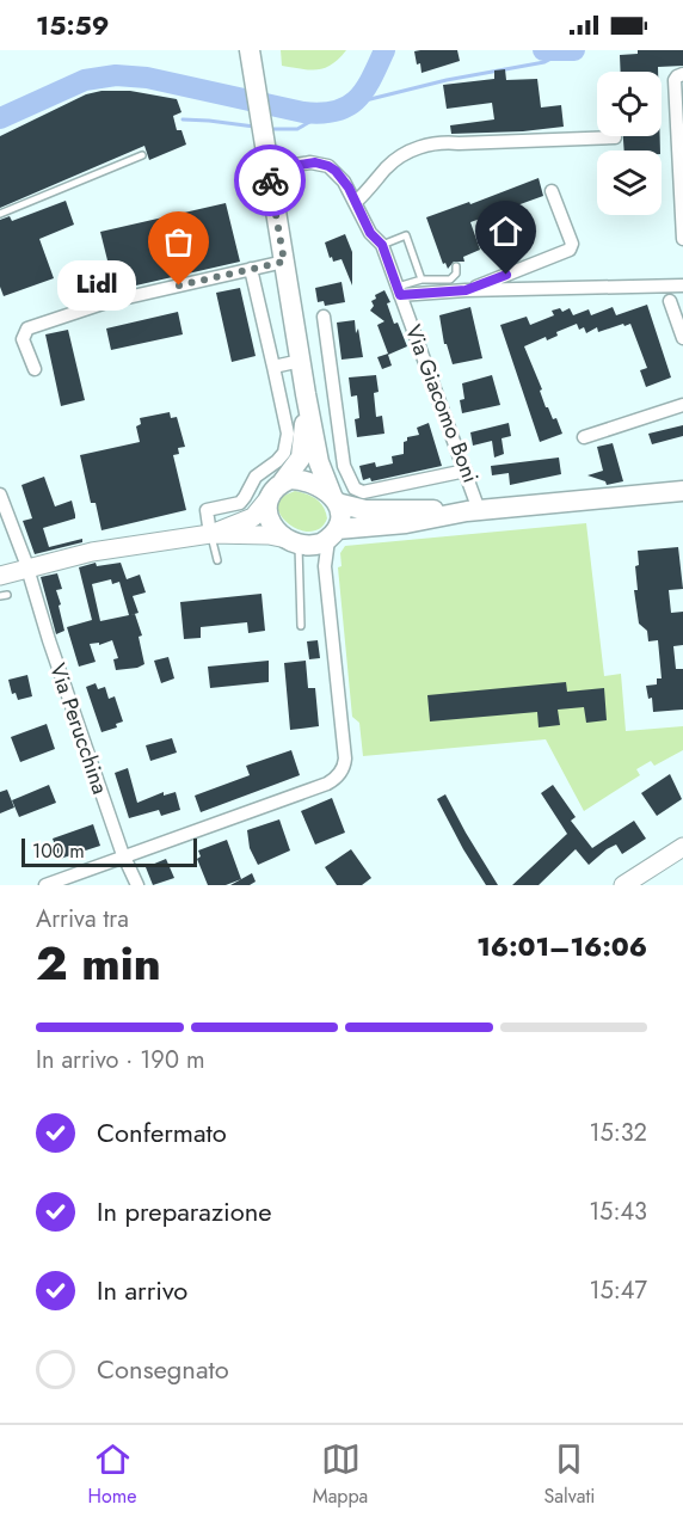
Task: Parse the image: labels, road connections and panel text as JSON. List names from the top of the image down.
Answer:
{
  "streets": {
    "street": ["Via Giacomo Boni", "Via Perucchina"]
  },
  "places": ["Lidl"],
  "scale_bar": "100 m",
  "page": {
    "status": "15:59",
    "bubble": "Lidl",
    "scale": "100 m",
    "heading": ["2 min", "Arriva tra", "16:01–16:06"],
    "bar": "In arrivo · 190 m",
    "list": [
      ["Confermato", "15:32"],
      ["In preparazione", "15:43"],
      ["In arrivo", "15:47"],
      "Consegnato"
    ],
    "tabs": ["Home", "Mappa", "Salvati"]
  }
}
